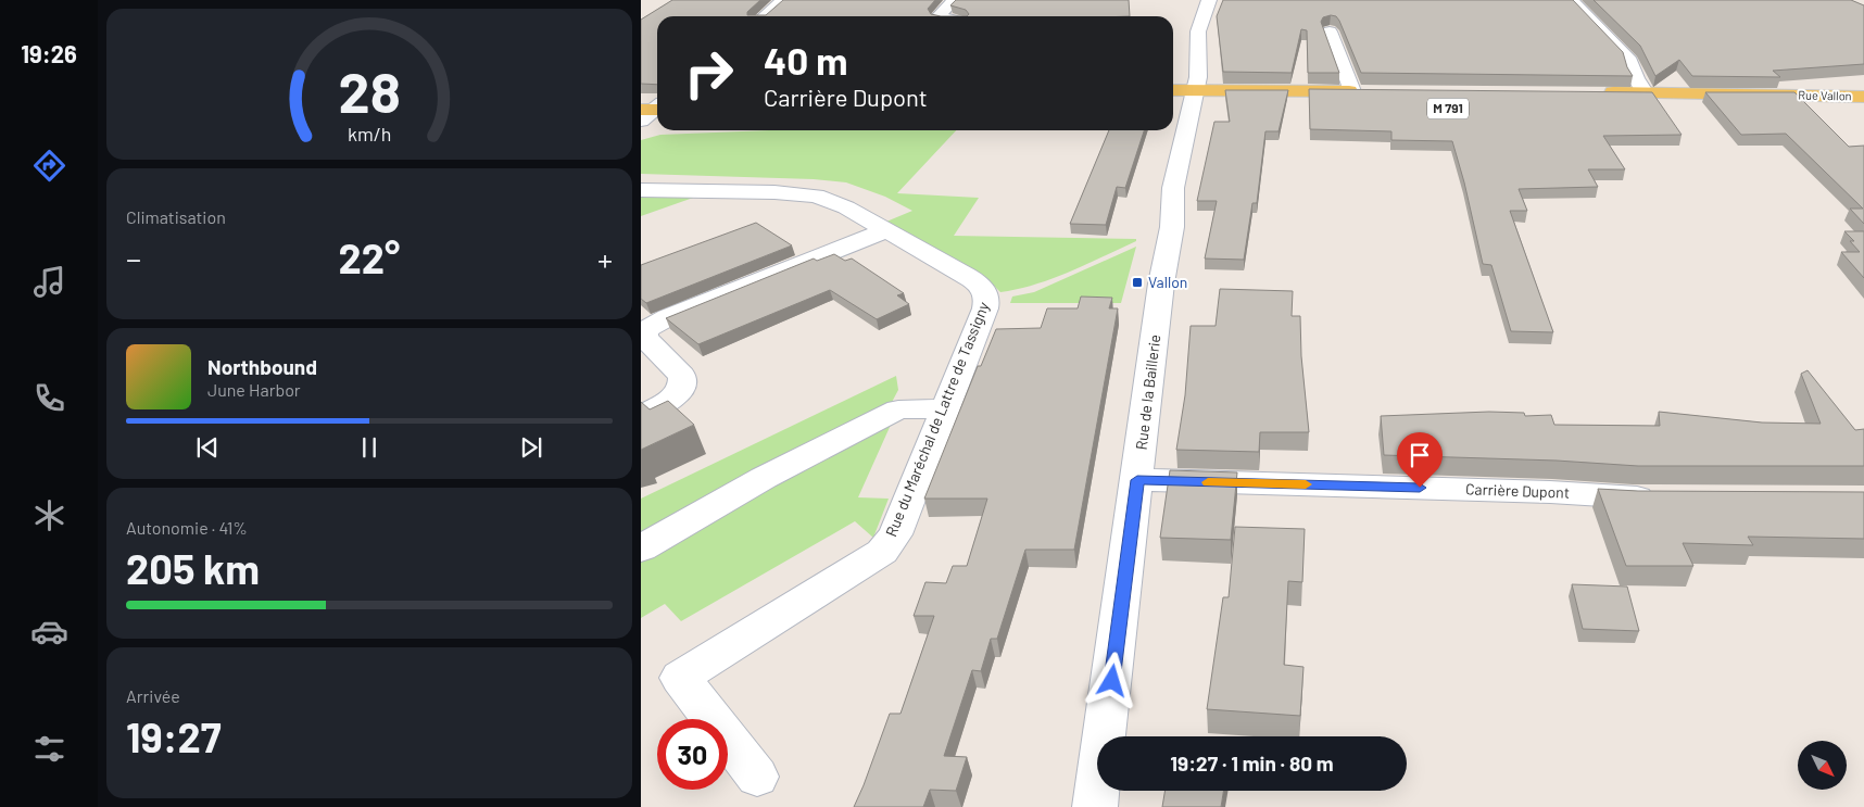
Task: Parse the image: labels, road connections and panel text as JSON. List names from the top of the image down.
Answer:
{
  "streets": {
    "main road": ["Rue Vallon"],
    "street": ["Rue de la Baillerie", "Rue du Maréchal de Lattre de Tassigny", "Carrière Dupont"]
  },
  "crossings": [
    ["Rue de la Baillerie", "Carrière Dupont"]
  ],
  "places": {
    "transit": ["Vallon"]
  },
  "north": "bottom right",
  "page": {
    "tabs": "19:26",
    "turn": ["40 m", "Carrière Dupont"],
    "tile": [
      "Climatisation",
      ["Autonomie · 41%", "205 km"],
      ["Arrivée", "19:27"]
    ],
    "heat": ["−", "22°", "+"],
    "song": ["Northbound", "June Harbor"],
    "limit": "30",
    "trip": "19:27 · 1 min · 80 m",
    "gauge": ["28", "km/h"]
  }
}
